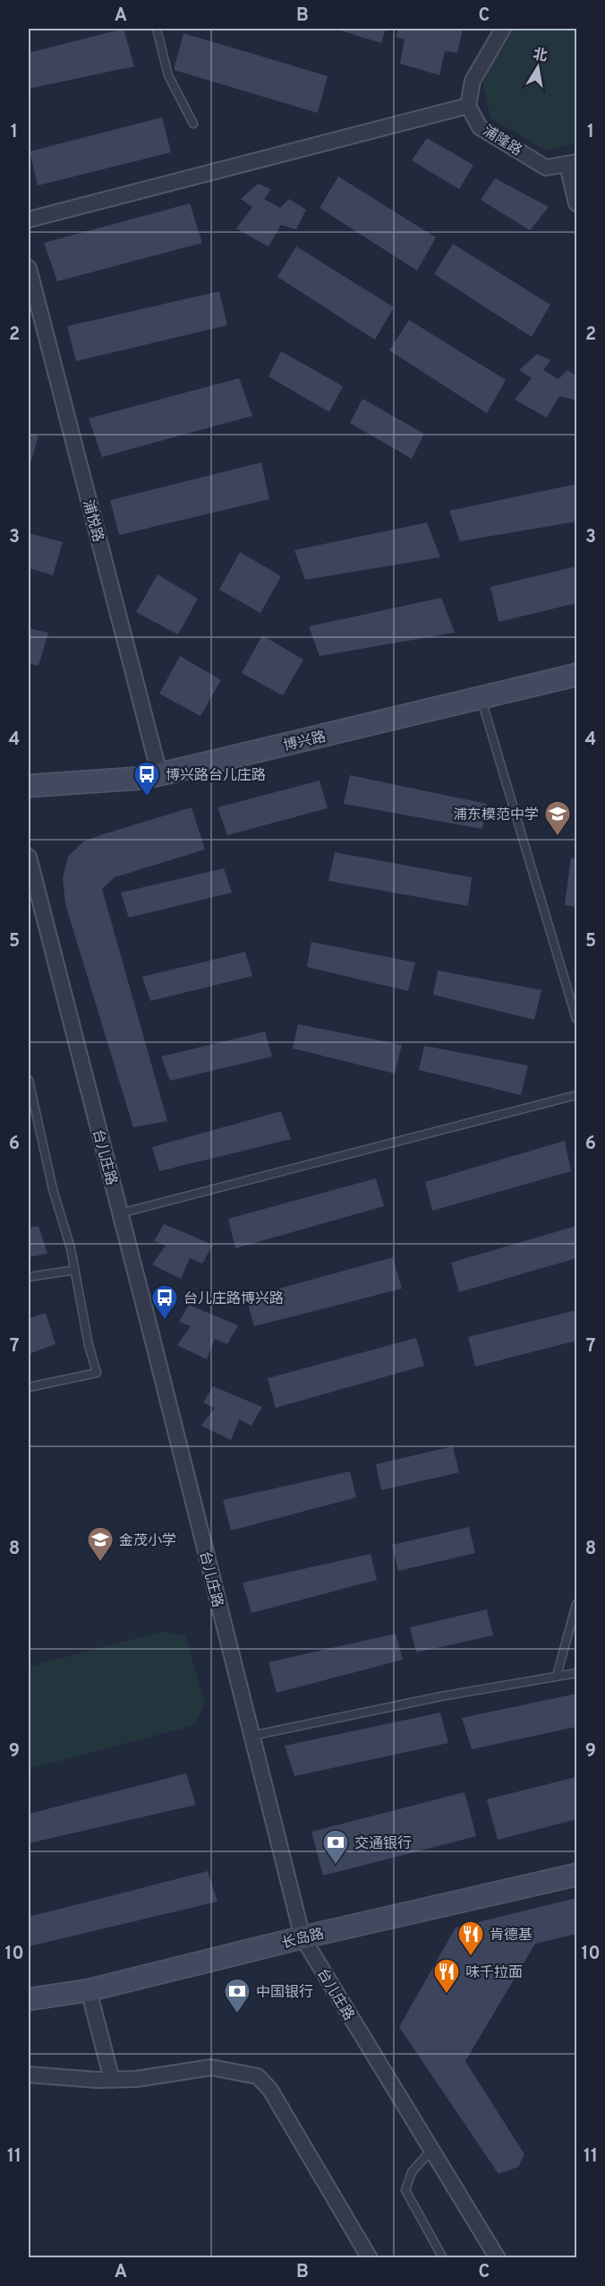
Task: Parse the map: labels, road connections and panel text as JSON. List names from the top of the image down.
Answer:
{
  "streets": {
    "street": [
      "浦隆路",
      "浦悦路",
      "博兴路",
      "台儿庄路",
      "长岛路"
    ]
  },
  "crossings": [
    ["浦悦路", "博兴路"],
    ["台儿庄路", "长岛路"]
  ],
  "places": {
    "bus stop": ["博兴路台儿庄路", "台儿庄路博兴路"],
    "school or university": ["浦东模范中学", "金茂小学"],
    "bank": ["交通银行", "中国银行"],
    "restaurant": ["肯德基", "味千拉面"]
  },
  "north": "top",
  "grid": {
    "columns": ["A", "B", "C"],
    "rows": [
      "1",
      "2",
      "3",
      "4",
      "5",
      "6",
      "7",
      "8",
      "9",
      "10",
      "11"
    ]
  }
}
